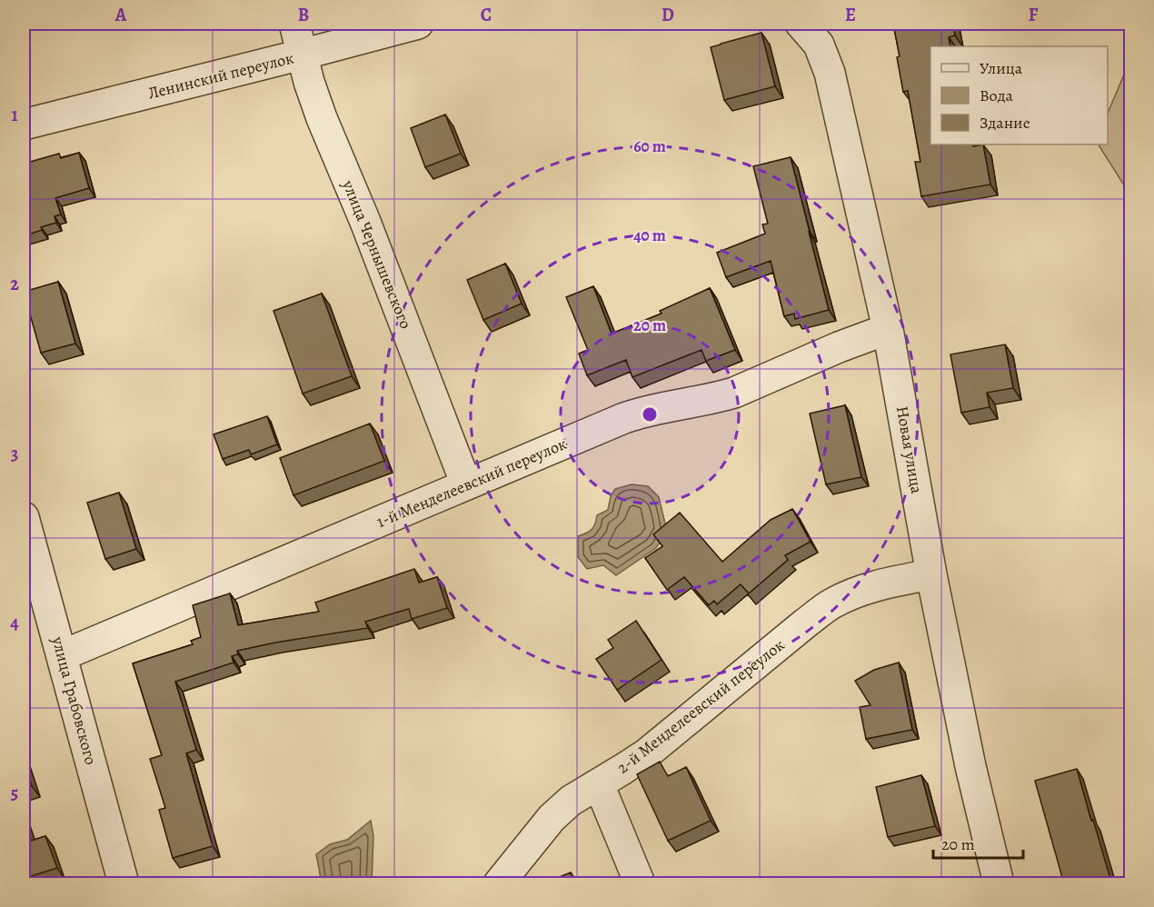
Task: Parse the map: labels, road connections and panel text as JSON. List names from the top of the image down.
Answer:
{
  "streets": {
    "street": [
      "Ленинский переулок",
      "улица Чернышевского",
      "Новая улица",
      "1-й Менделеевский переулок",
      "улица Грабовского",
      "2-й Менделеевский переулок"
    ]
  },
  "crossings": [
    ["Ленинский переулок", "улица Чернышевского"],
    ["улица Чернышевского", "1-й Менделеевский переулок"],
    ["Новая улица", "1-й Менделеевский переулок"],
    ["Новая улица", "2-й Менделеевский переулок"],
    ["1-й Менделеевский переулок", "улица Грабовского"]
  ],
  "legend": ["Улица", "Вода", "Здание"],
  "scale_bar": "20 m",
  "grid": {
    "columns": [
      "A",
      "B",
      "C",
      "D",
      "E",
      "F"
    ],
    "rows": [
      "1",
      "2",
      "3",
      "4",
      "5"
    ]
  },
  "rings": ["60 m", "40 m", "20 m"]
}
